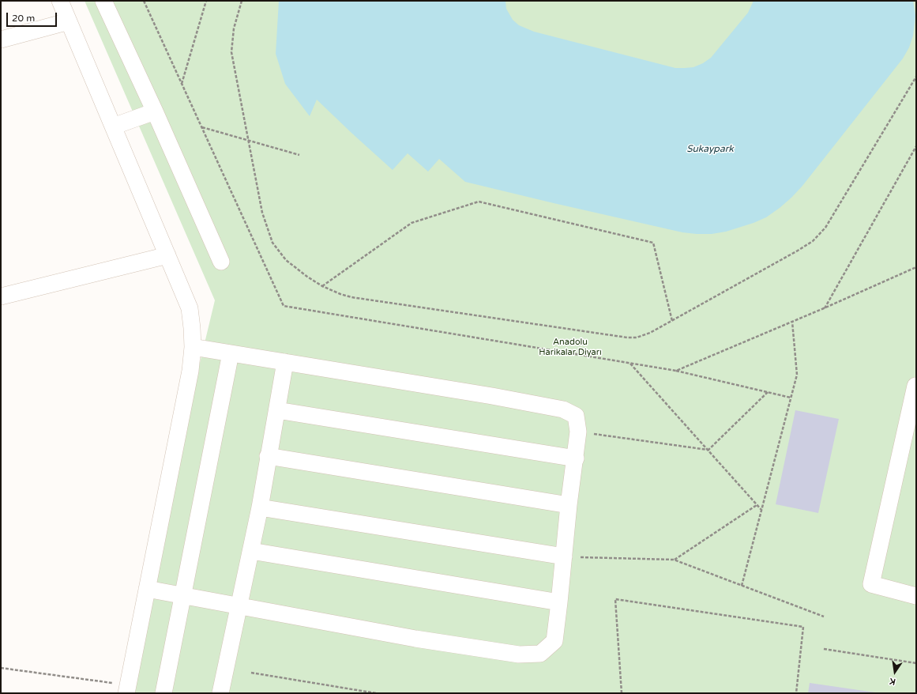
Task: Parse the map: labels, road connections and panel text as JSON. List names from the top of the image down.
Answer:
{
  "water": ["Sukaypark"],
  "parks": ["Anadolu Harikalar Diyarı"],
  "scale_bar": "20 m",
  "north": "bottom"
}
